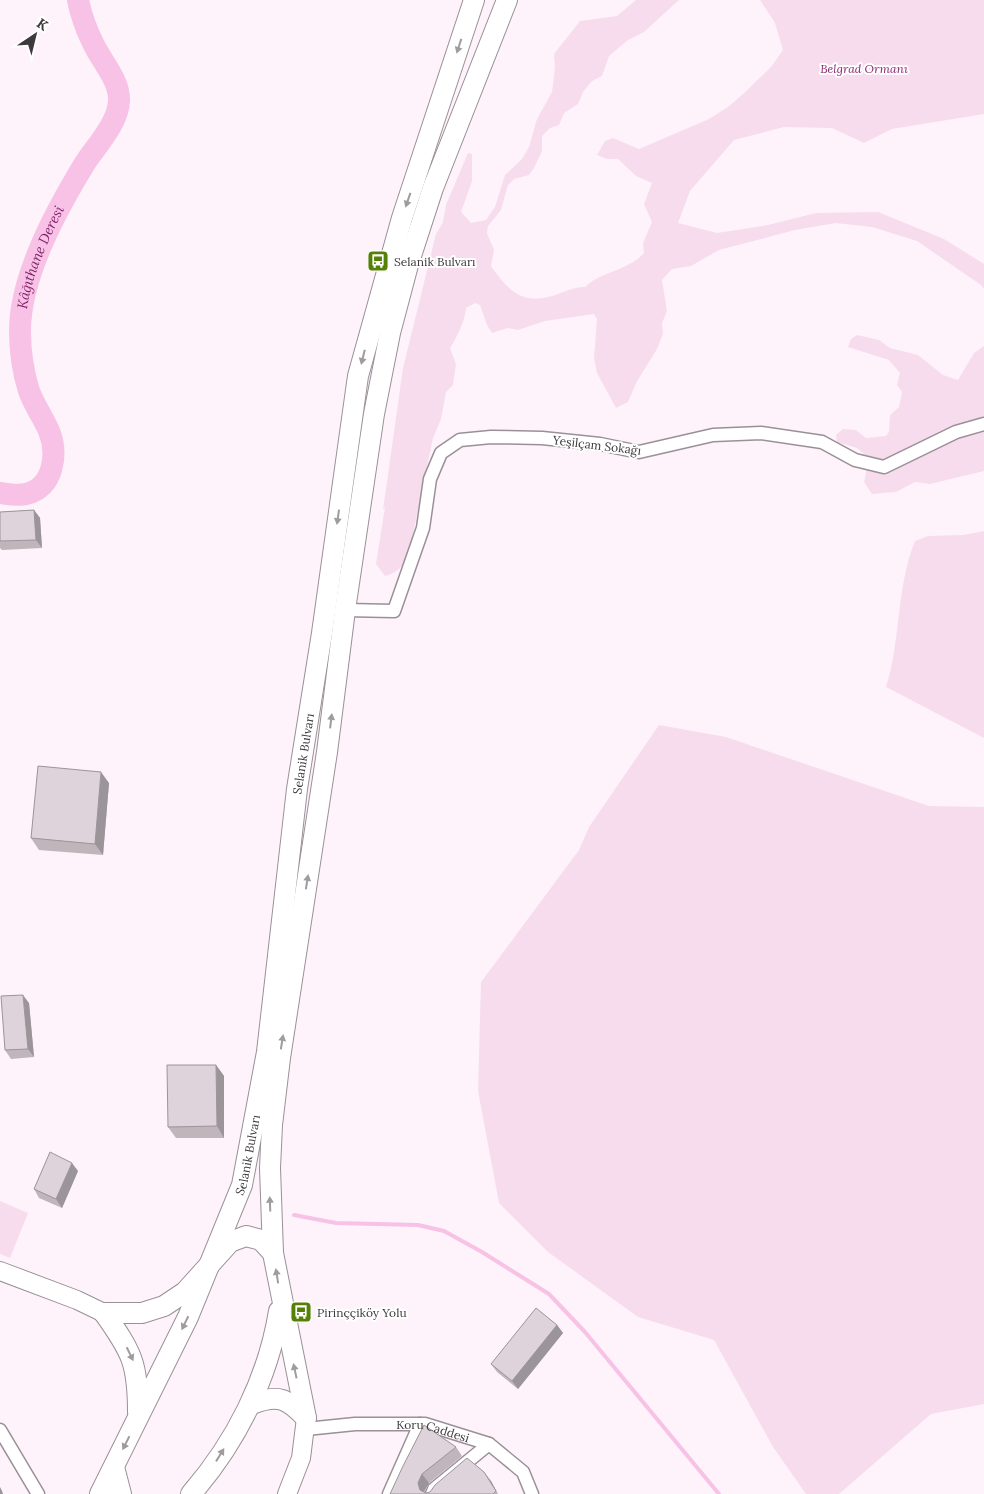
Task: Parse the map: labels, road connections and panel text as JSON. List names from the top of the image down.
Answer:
{
  "streets": {
    "main road": ["Selanik Bulvarı"],
    "street": ["Yeşilçam Sokağı", "Koru Caddesi"]
  },
  "crossings": [
    ["Yeşilçam Sokağı", "Selanik Bulvarı"]
  ],
  "water": ["Kâğıthane Deresi"],
  "parks": ["Belgrad Ormanı"],
  "places": {
    "bus stop": ["Selanik Bulvarı", "Pirinççiköy Yolu"]
  },
  "north": "top right"
}
